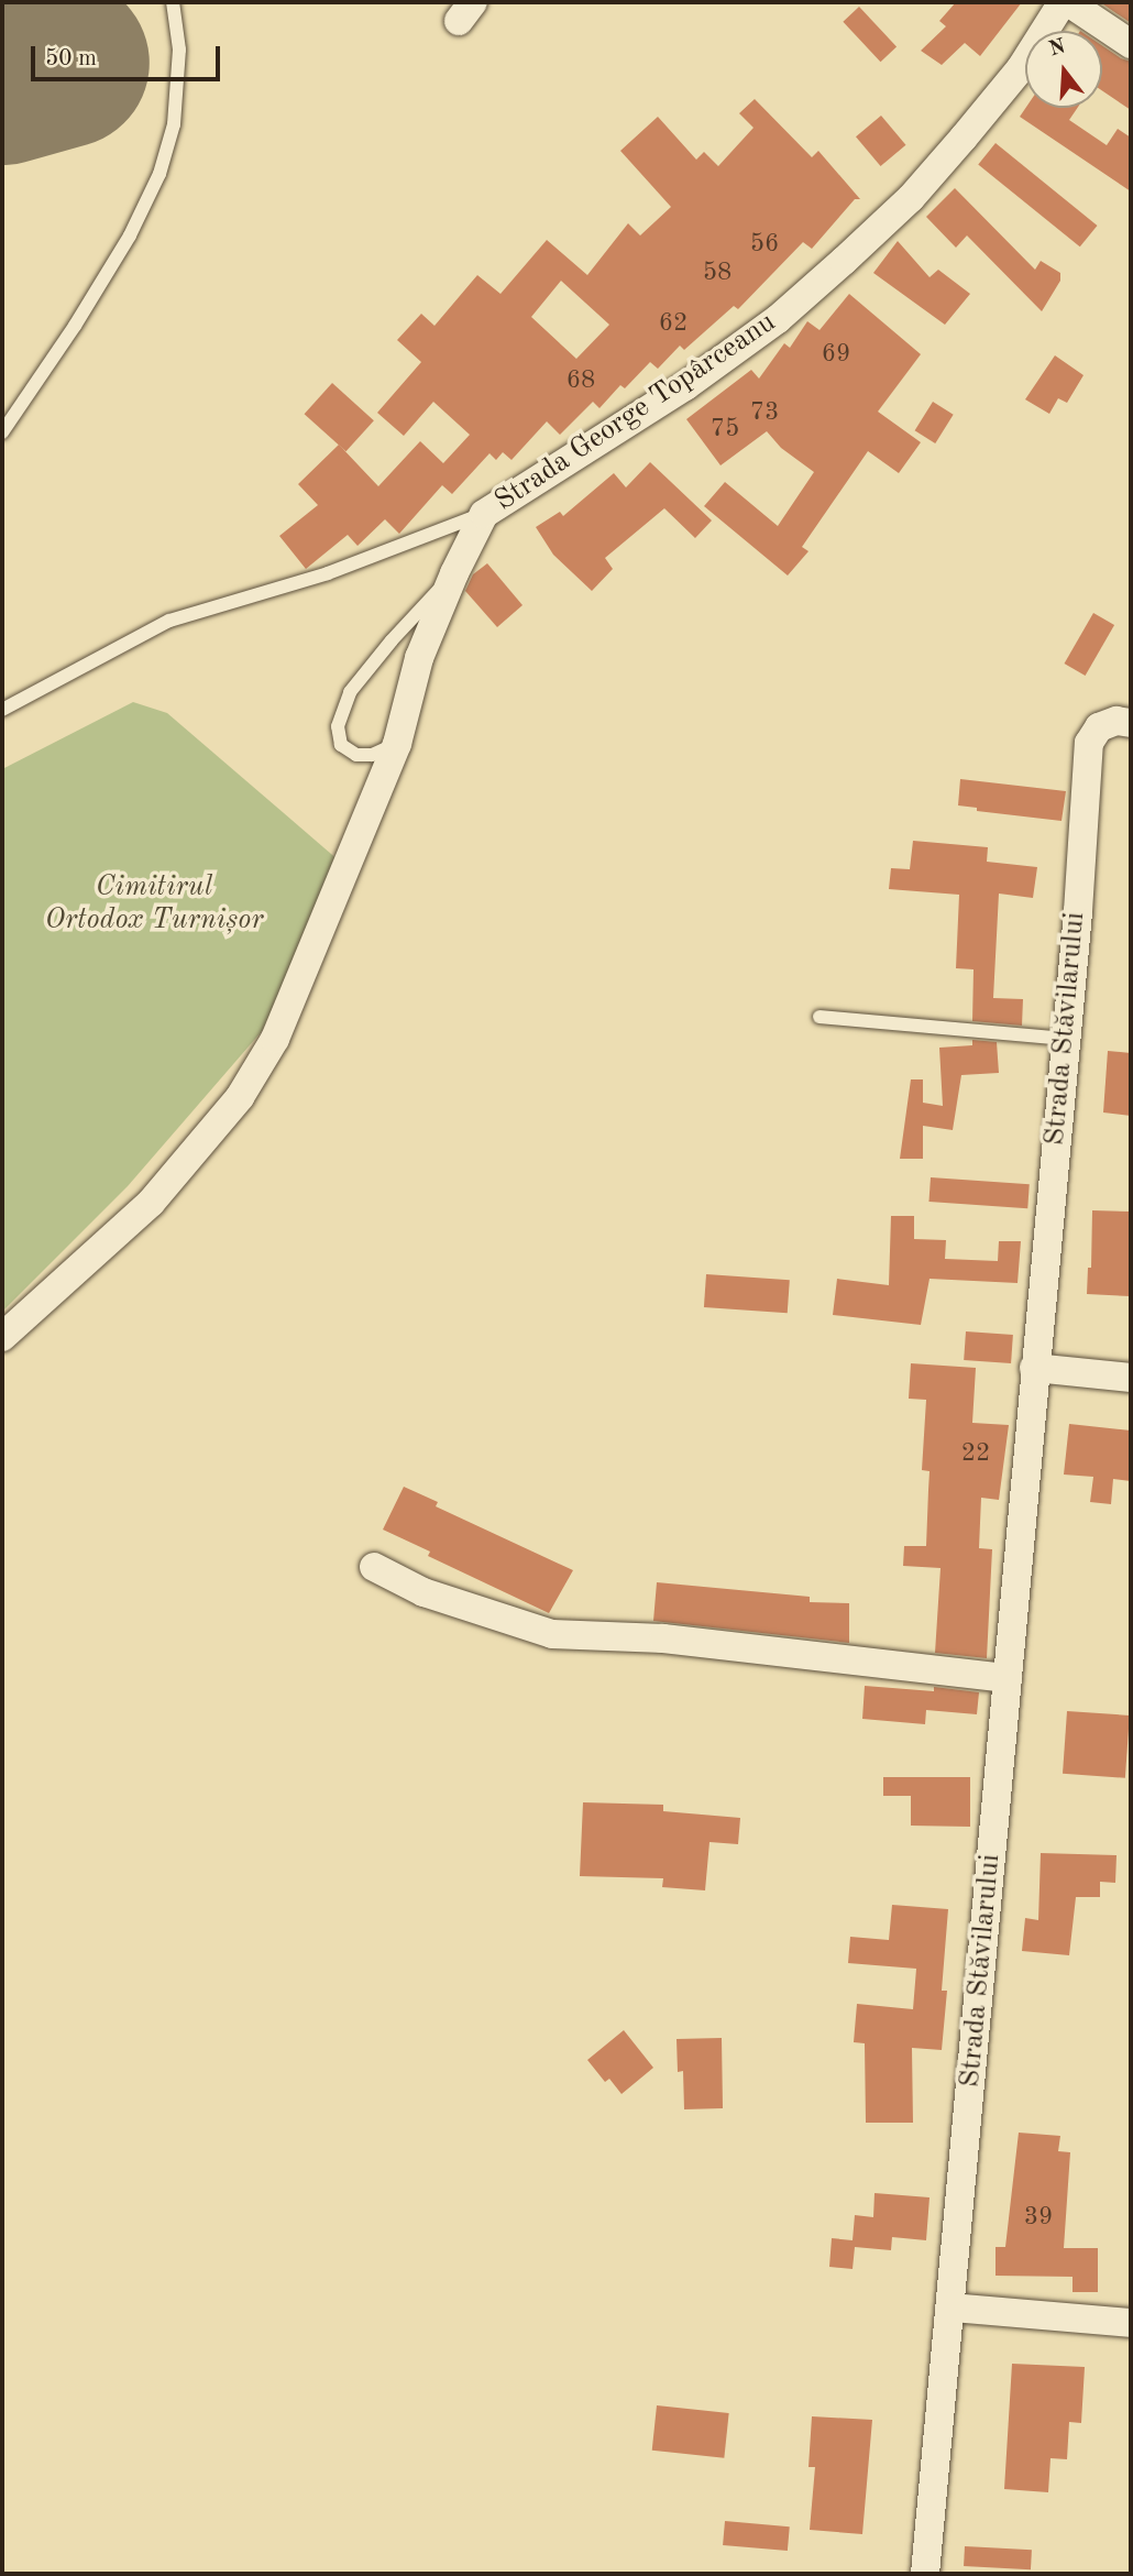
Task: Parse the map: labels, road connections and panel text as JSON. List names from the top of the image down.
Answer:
{
  "streets": {
    "street": ["Strada George Topârceanu", "Strada Stăvilarului"]
  },
  "parks": ["Cimitirul Ortodox Turnișor"],
  "house_numbers": [
    "56",
    "58",
    "62",
    "69",
    "68",
    "73",
    "75",
    "22",
    "39"
  ],
  "scale_bar": "50 m",
  "north": "top"
}
